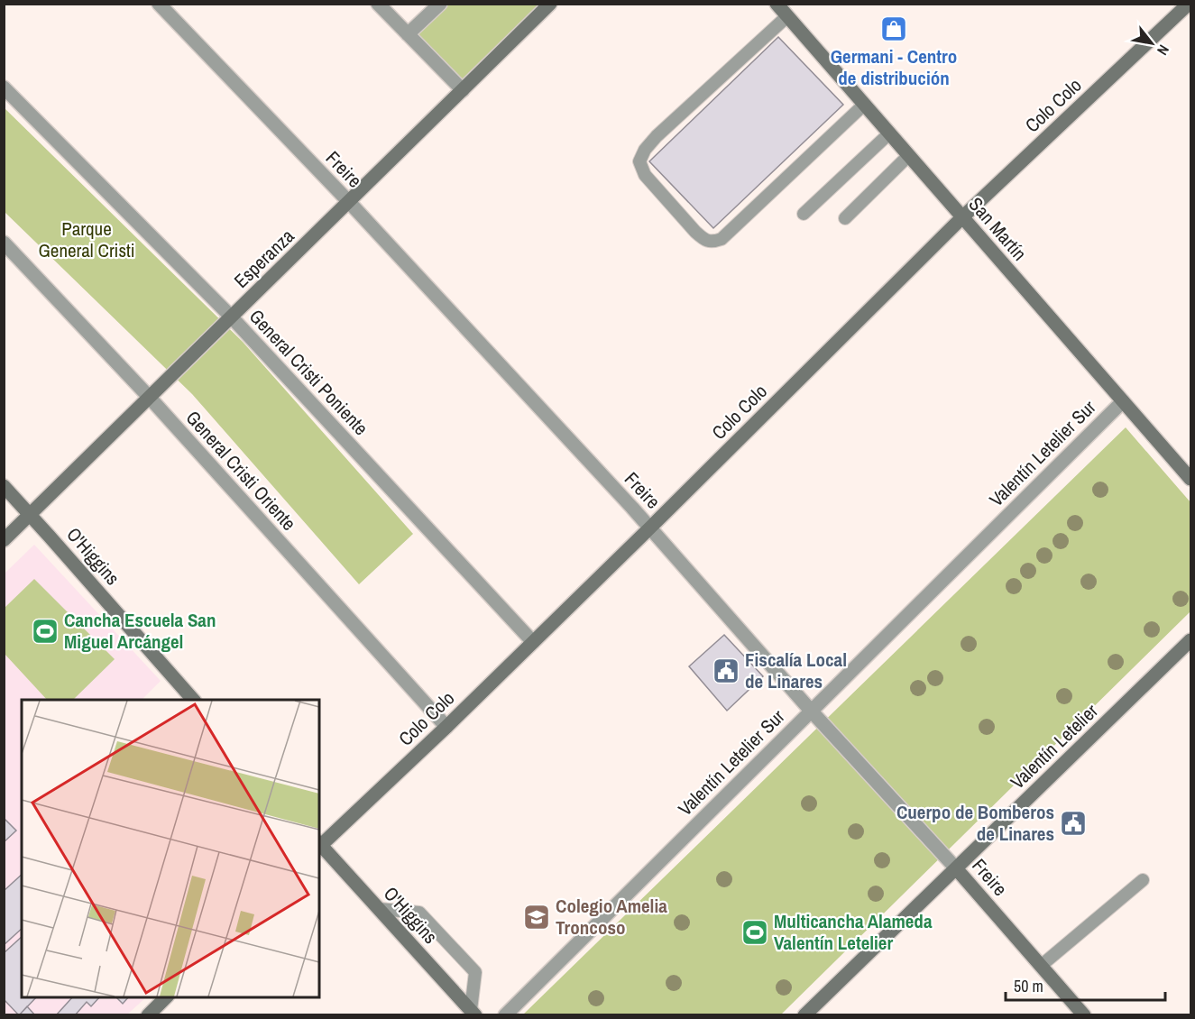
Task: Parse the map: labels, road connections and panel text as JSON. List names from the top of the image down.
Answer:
{
  "streets": {
    "street": [
      "Colo Colo",
      "Freire",
      "San Martín",
      "Esperanza",
      "General Cristi Poniente",
      "Valentín Letelier Sur",
      "General Cristi Oriente",
      "O'Higgins",
      "Valentín Letelier"
    ]
  },
  "crossings": [
    ["Colo Colo", "Freire"],
    ["Colo Colo", "San Martín"],
    ["Colo Colo", "General Cristi Poniente"],
    ["Colo Colo", "General Cristi Oriente"],
    ["Colo Colo", "O'Higgins"],
    ["Freire", "Esperanza"],
    ["Freire", "Valentín Letelier Sur"],
    ["Freire", "Valentín Letelier"],
    ["San Martín", "Valentín Letelier Sur"],
    ["Esperanza", "General Cristi Poniente"],
    ["Esperanza", "General Cristi Oriente"],
    ["Esperanza", "O'Higgins"]
  ],
  "parks": ["Parque General Cristi"],
  "places": {
    "shop": ["Germani - Centro de distribución"],
    "sports": ["Cancha Escuela San Miguel Arcángel", "Multicancha Alameda Valentín Letelier"],
    "public building": ["Fiscalía Local de Linares", "Cuerpo de Bomberos de Linares"],
    "school or university": ["Colegio Amelia Troncoso"]
  },
  "scale_bar": "50 m",
  "north": "bottom right"
}
